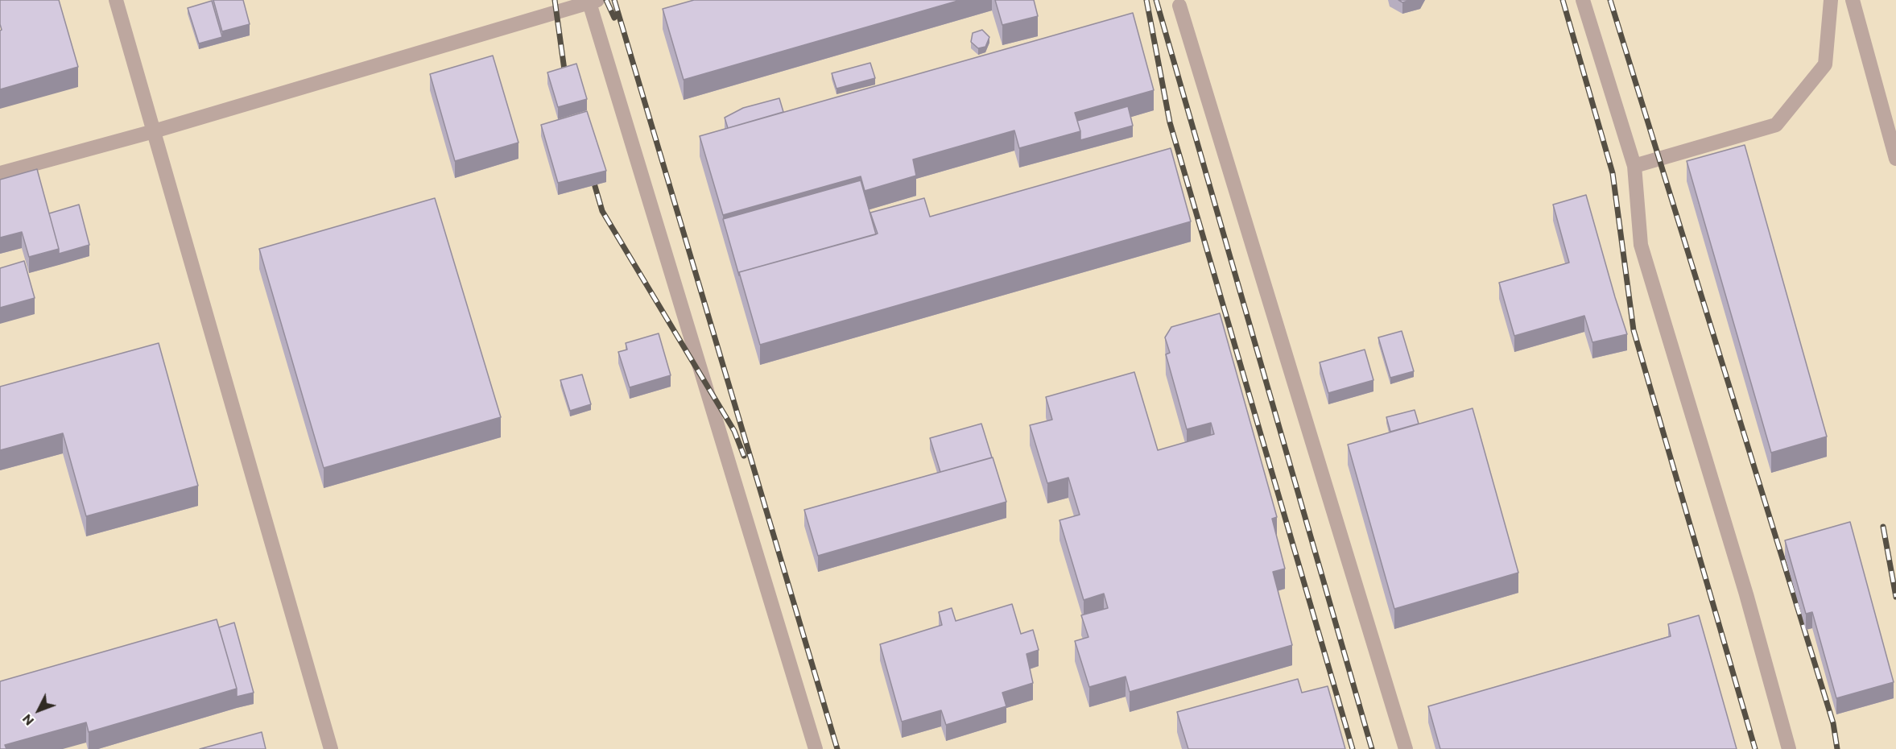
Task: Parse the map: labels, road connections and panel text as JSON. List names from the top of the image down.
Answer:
{
  "north": "bottom left"
}
